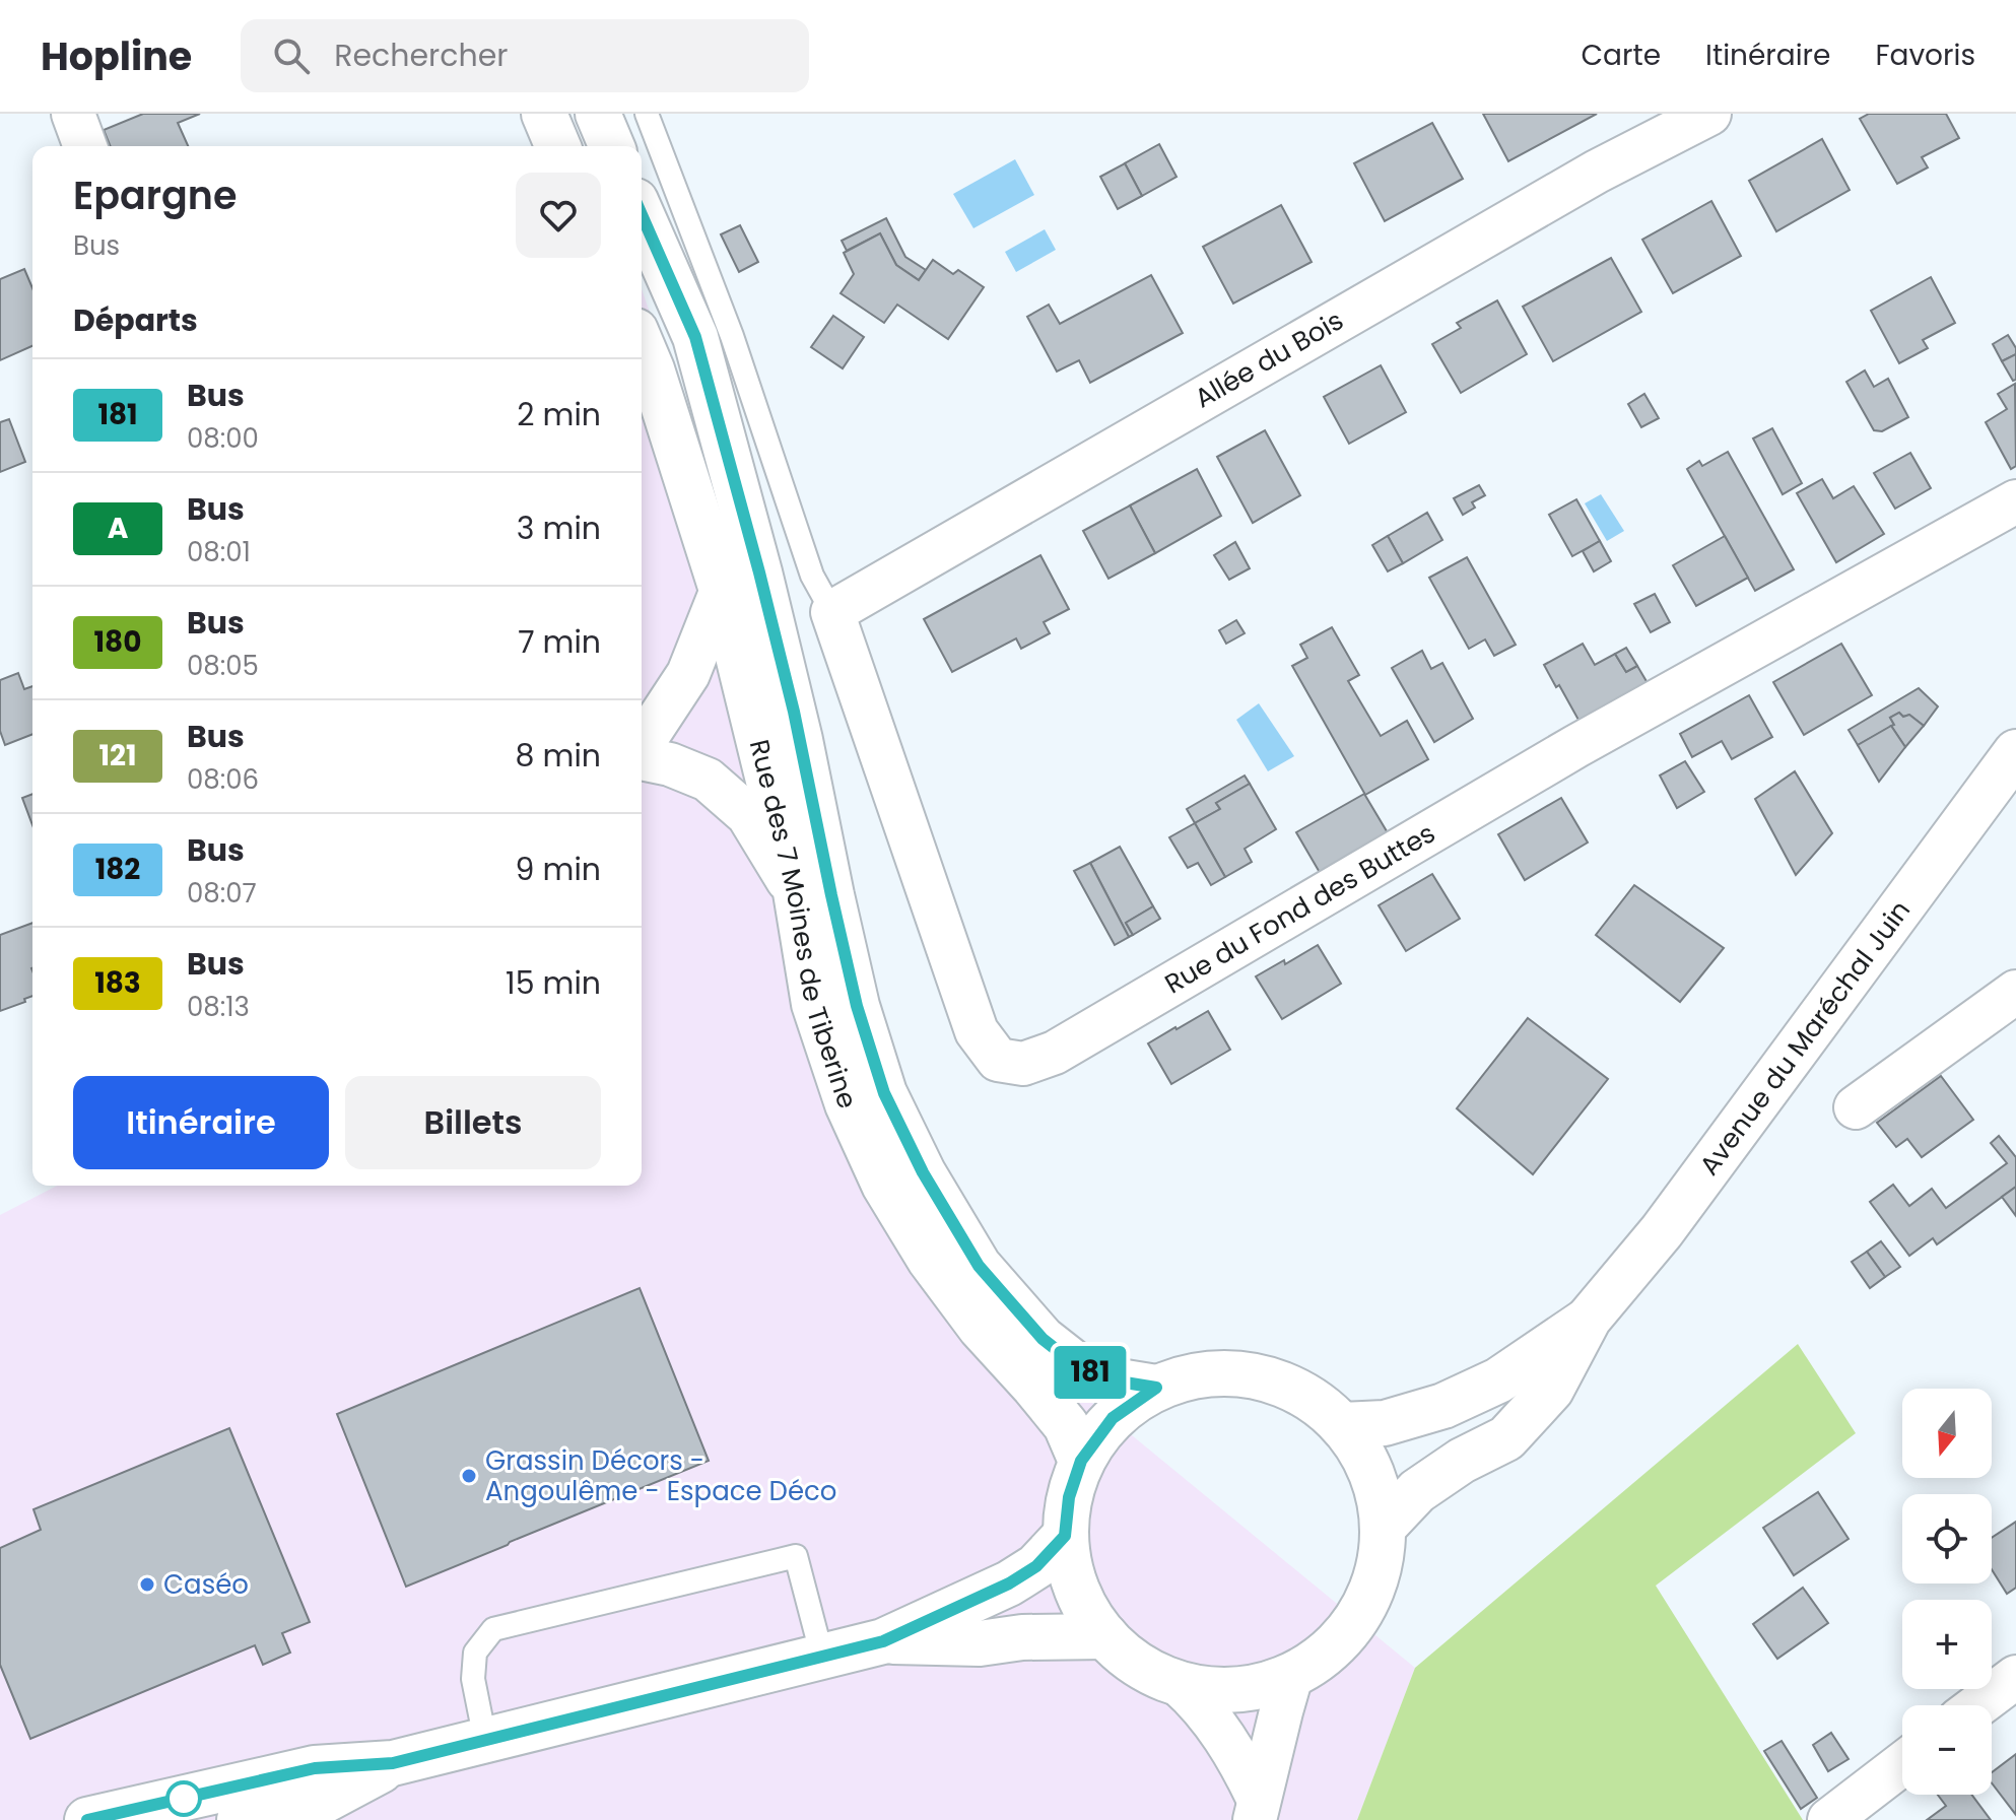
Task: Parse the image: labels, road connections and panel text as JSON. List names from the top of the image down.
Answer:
{
  "streets": {
    "main road": ["Rue des 7 Moines de Tiberine", "Avenue du Maréchal Juin"],
    "street": ["Allée du Bois", "Rue du Fond des Buttes"]
  },
  "crossings": [
    ["Allée du Bois", "Rue du Fond des Buttes"]
  ],
  "places": ["Grassin Décors - Angoulême - Espace Déco", "Caséo"],
  "lines": ["bus line 181"],
  "north": "bottom",
  "page": {
    "header": "Hopline",
    "search": "Rechercher",
    "nav": ["Carte", "Itinéraire", "Favoris"],
    "on_map": "181",
    "heading": [
      ["Epargne", "Bus"],
      "Départs"
    ],
    "list": [
      {
        "mark": "181",
        "name": "Bus",
        "note": "08:00",
        "value": "2 min"
      },
      {
        "mark": "A",
        "name": "Bus",
        "note": "08:01",
        "value": "3 min"
      },
      {
        "mark": "180",
        "name": "Bus",
        "note": "08:05",
        "value": "7 min"
      },
      {
        "mark": "121",
        "name": "Bus",
        "note": "08:06",
        "value": "8 min"
      },
      {
        "mark": "182",
        "name": "Bus",
        "note": "08:07",
        "value": "9 min"
      },
      {
        "mark": "183",
        "name": "Bus",
        "note": "08:13",
        "value": "15 min"
      }
    ],
    "buttons": ["Itinéraire", "Billets"],
    "map_buttons": ["+", "−"]
  }
}
